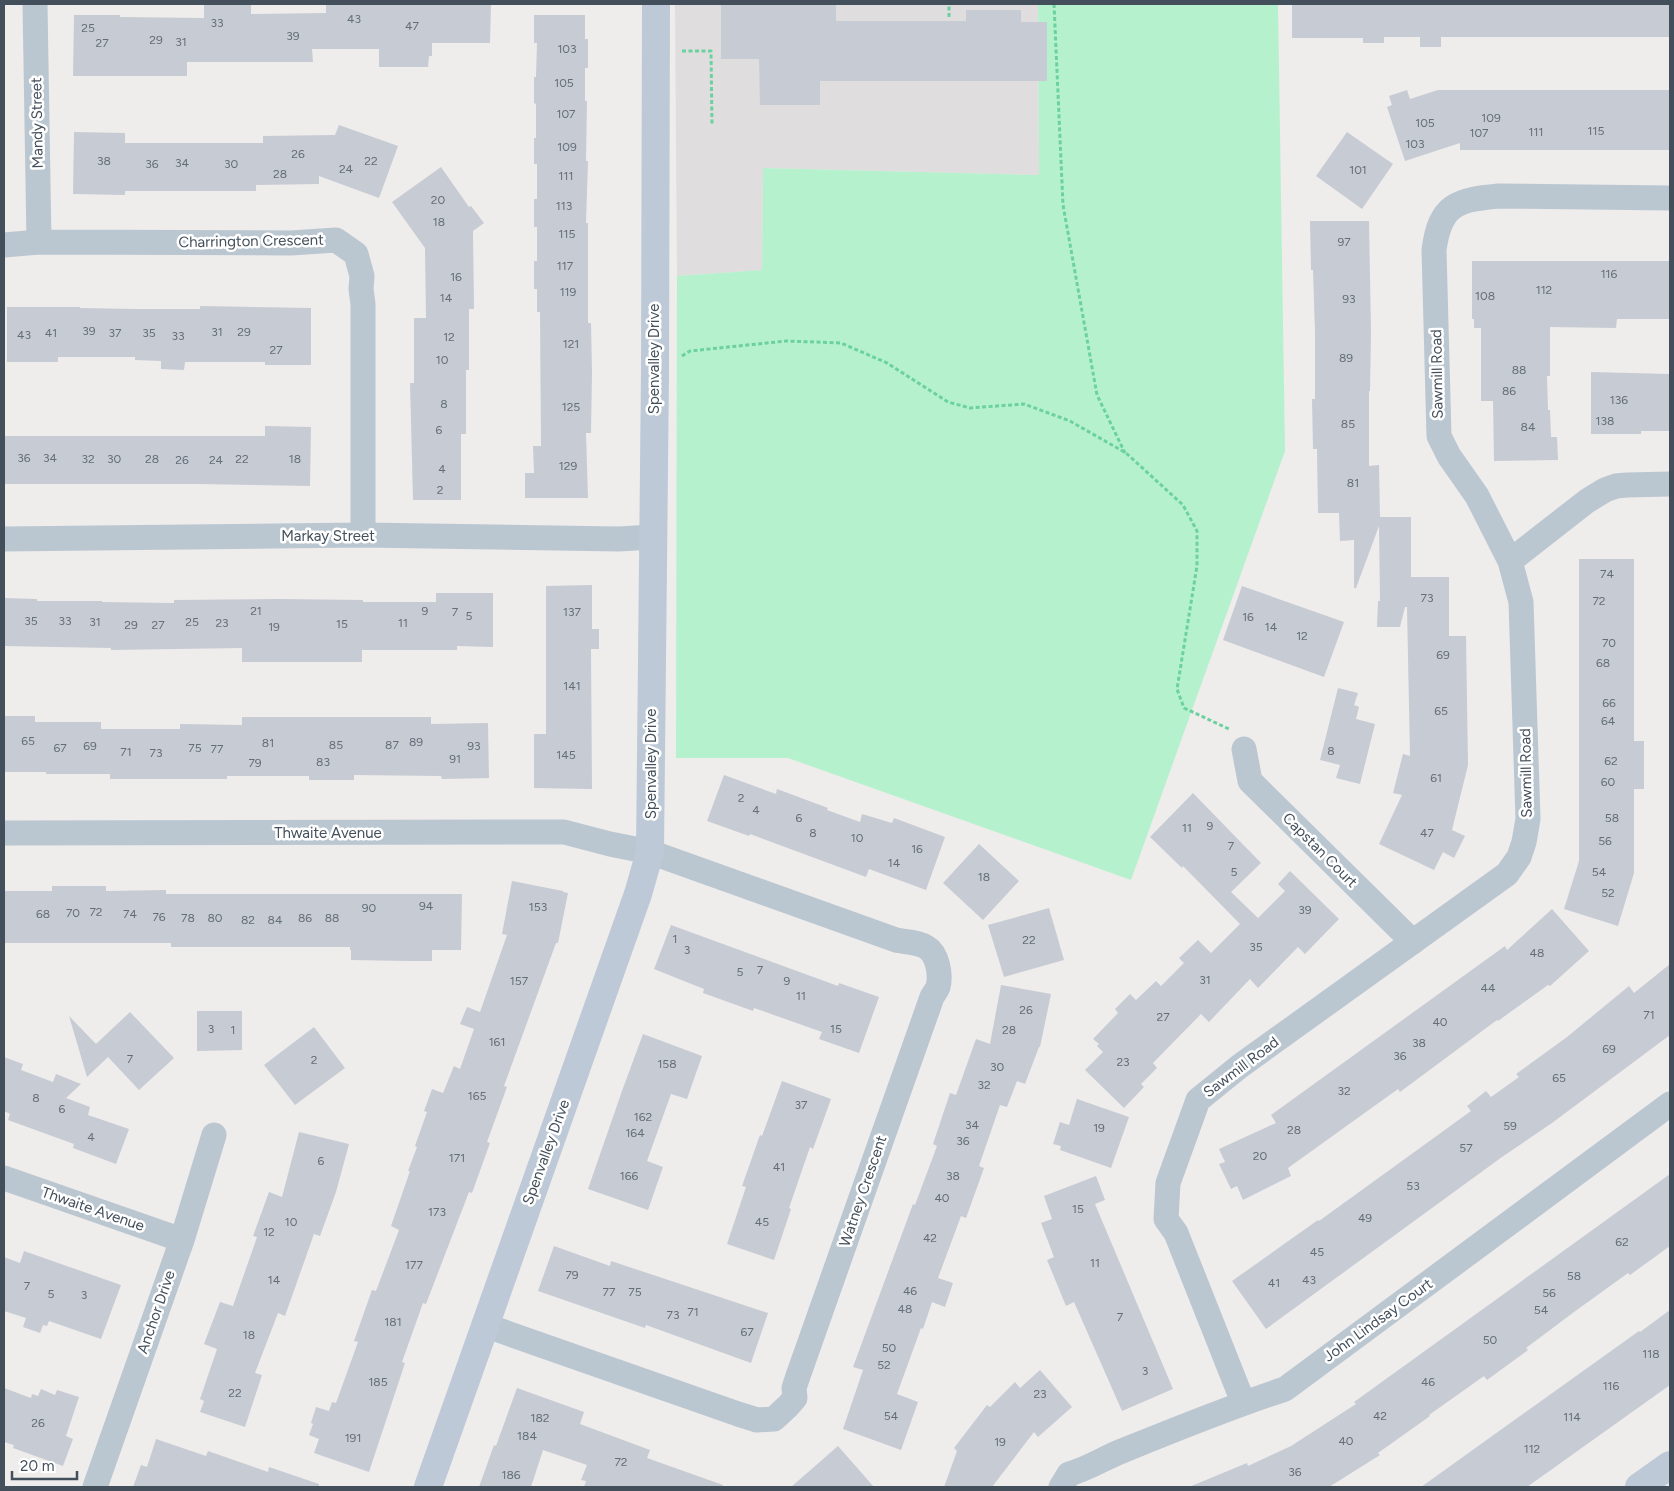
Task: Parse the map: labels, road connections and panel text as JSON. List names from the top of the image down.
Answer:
{
  "streets": {
    "street": [
      "Mandy Street",
      "Charrington Crescent",
      "Spenvalley Drive",
      "Sawmill Road",
      "Markay Street",
      "Thwaite Avenue",
      "Capstan Court",
      "Watney Crescent",
      "Anchor Drive",
      "John Lindsay Court"
    ]
  },
  "crossings": [
    ["Mandy Street", "Charrington Crescent"],
    ["Charrington Crescent", "Markay Street"],
    ["Spenvalley Drive", "Markay Street"],
    ["Spenvalley Drive", "Thwaite Avenue"],
    ["Spenvalley Drive", "Watney Crescent"],
    ["Sawmill Road", "Capstan Court"],
    ["Sawmill Road", "John Lindsay Court"],
    ["Thwaite Avenue", "Watney Crescent"],
    ["Thwaite Avenue", "Anchor Drive"]
  ],
  "house_numbers": [
    "43",
    "33",
    "47",
    "25",
    "39",
    "29",
    "31",
    "27",
    "103",
    "105",
    "107",
    "109",
    "105",
    "115",
    "111",
    "107",
    "103",
    "109",
    "26",
    "38",
    "22",
    "34",
    "36",
    "30",
    "24",
    "101",
    "28",
    "111",
    "20",
    "113",
    "18",
    "115",
    "97",
    "117",
    "116",
    "16",
    "112",
    "119",
    "108",
    "14",
    "93",
    "39",
    "31",
    "29",
    "41",
    "37",
    "35",
    "43",
    "33",
    "12",
    "121",
    "27",
    "89",
    "10",
    "88",
    "86",
    "136",
    "8",
    "125",
    "138",
    "85",
    "84",
    "6",
    "36",
    "34",
    "32",
    "30",
    "28",
    "22",
    "18",
    "26",
    "24",
    "129",
    "4",
    "81",
    "2",
    "74",
    "73",
    "72",
    "21",
    "9",
    "7",
    "137",
    "5",
    "16",
    "35",
    "33",
    "31",
    "25",
    "23",
    "11",
    "15",
    "29",
    "27",
    "19",
    "14",
    "12",
    "70",
    "69",
    "68",
    "141",
    "66",
    "65",
    "64",
    "65",
    "89",
    "81",
    "85",
    "87",
    "69",
    "93",
    "67",
    "75",
    "77",
    "8",
    "71",
    "73",
    "145",
    "91",
    "62",
    "83",
    "79",
    "61",
    "60",
    "2",
    "4",
    "6",
    "58",
    "9",
    "11",
    "8",
    "47",
    "10",
    "56",
    "7",
    "16",
    "14",
    "5",
    "54",
    "18",
    "52",
    "94",
    "153",
    "90",
    "39",
    "72",
    "70",
    "68",
    "74",
    "76",
    "78",
    "80",
    "86",
    "88",
    "82",
    "84",
    "1",
    "22",
    "35",
    "3",
    "48",
    "7",
    "5",
    "31",
    "157",
    "9",
    "44",
    "11",
    "26",
    "71",
    "27",
    "40",
    "3",
    "15",
    "1",
    "28",
    "161",
    "38",
    "69",
    "36",
    "7",
    "2",
    "23",
    "158",
    "30",
    "65",
    "32",
    "32",
    "165",
    "8",
    "37",
    "6",
    "162",
    "34",
    "59",
    "19",
    "28",
    "164",
    "4",
    "36",
    "57",
    "20",
    "171",
    "6",
    "41",
    "166",
    "38",
    "53",
    "40",
    "15",
    "173",
    "49",
    "10",
    "45",
    "12",
    "42",
    "62",
    "45",
    "11",
    "177",
    "79",
    "58",
    "14",
    "43",
    "41",
    "7",
    "46",
    "77",
    "75",
    "56",
    "5",
    "3",
    "48",
    "54",
    "71",
    "73",
    "7",
    "181",
    "67",
    "18",
    "50",
    "50",
    "118",
    "52",
    "3",
    "185",
    "46",
    "116",
    "22",
    "23",
    "54",
    "42",
    "114",
    "182",
    "26",
    "184",
    "191",
    "40",
    "19",
    "112",
    "72",
    "36",
    "186"
  ],
  "scale_bar": "20 m"
}
